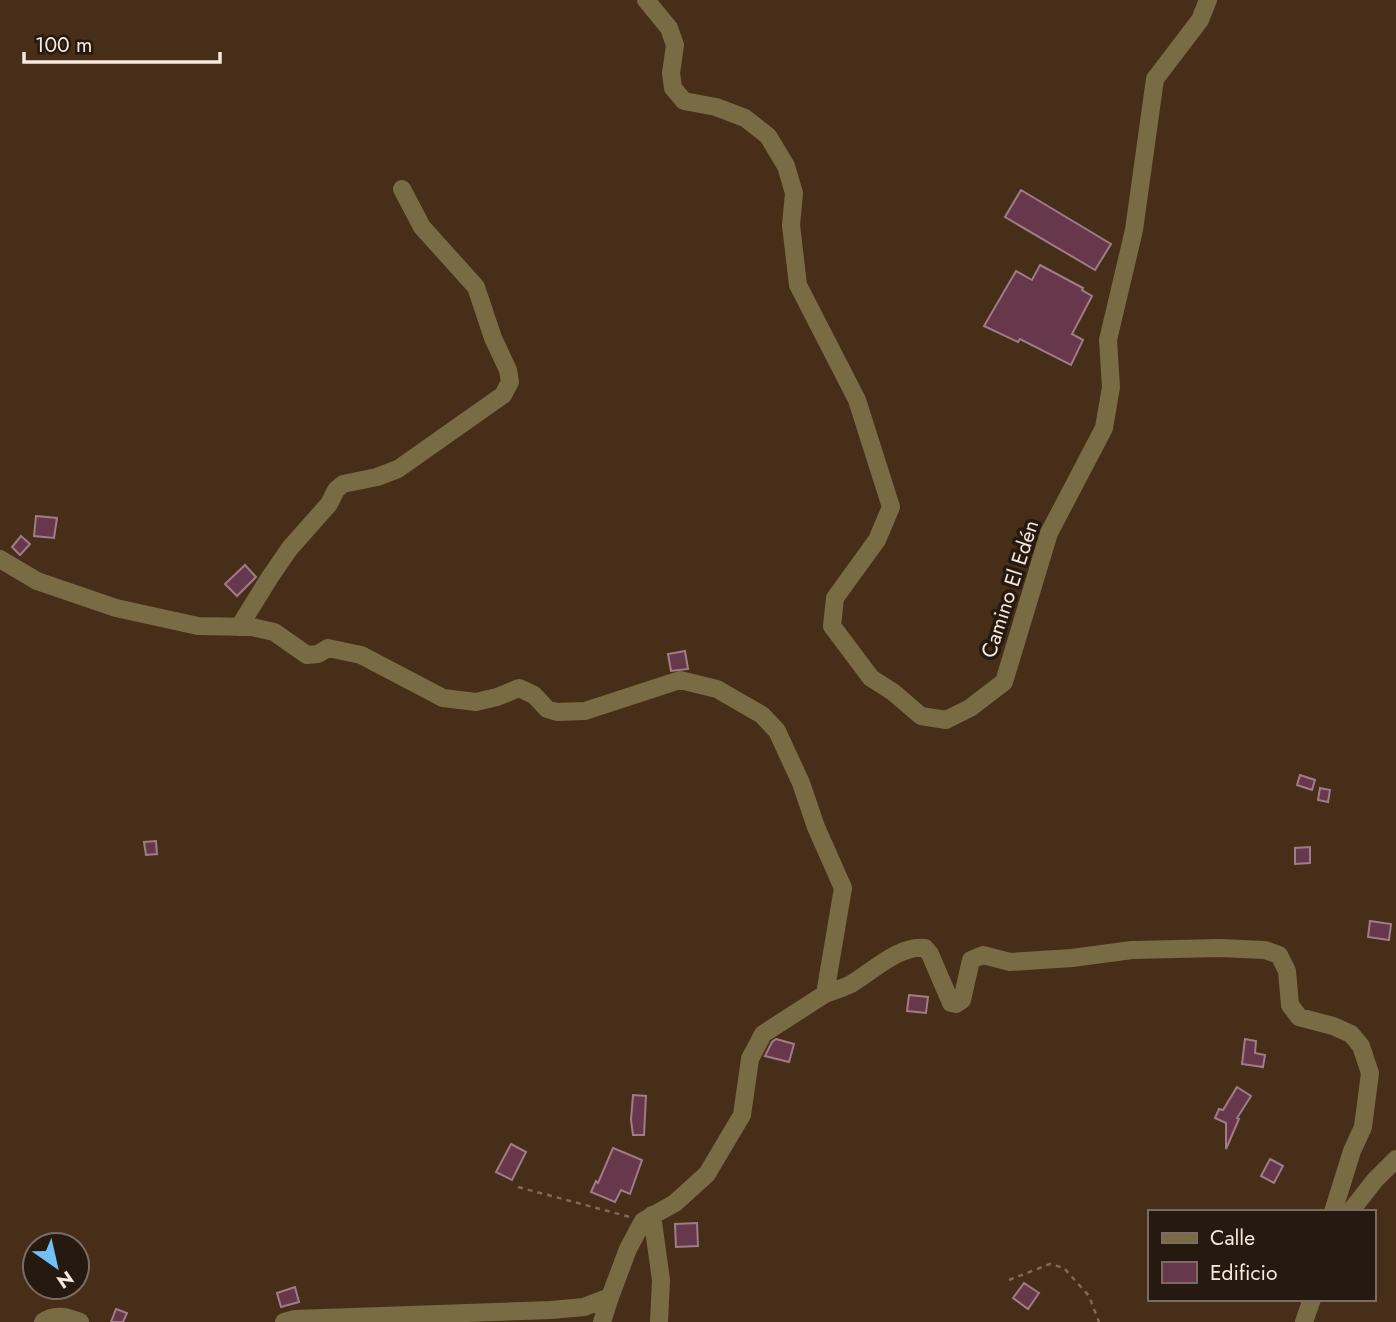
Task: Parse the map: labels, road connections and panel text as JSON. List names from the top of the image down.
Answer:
{
  "streets": {
    "street": ["Camino El Edén"]
  },
  "legend": ["Calle", "Edificio"],
  "scale_bar": "100 m",
  "north": "bottom right"
}
